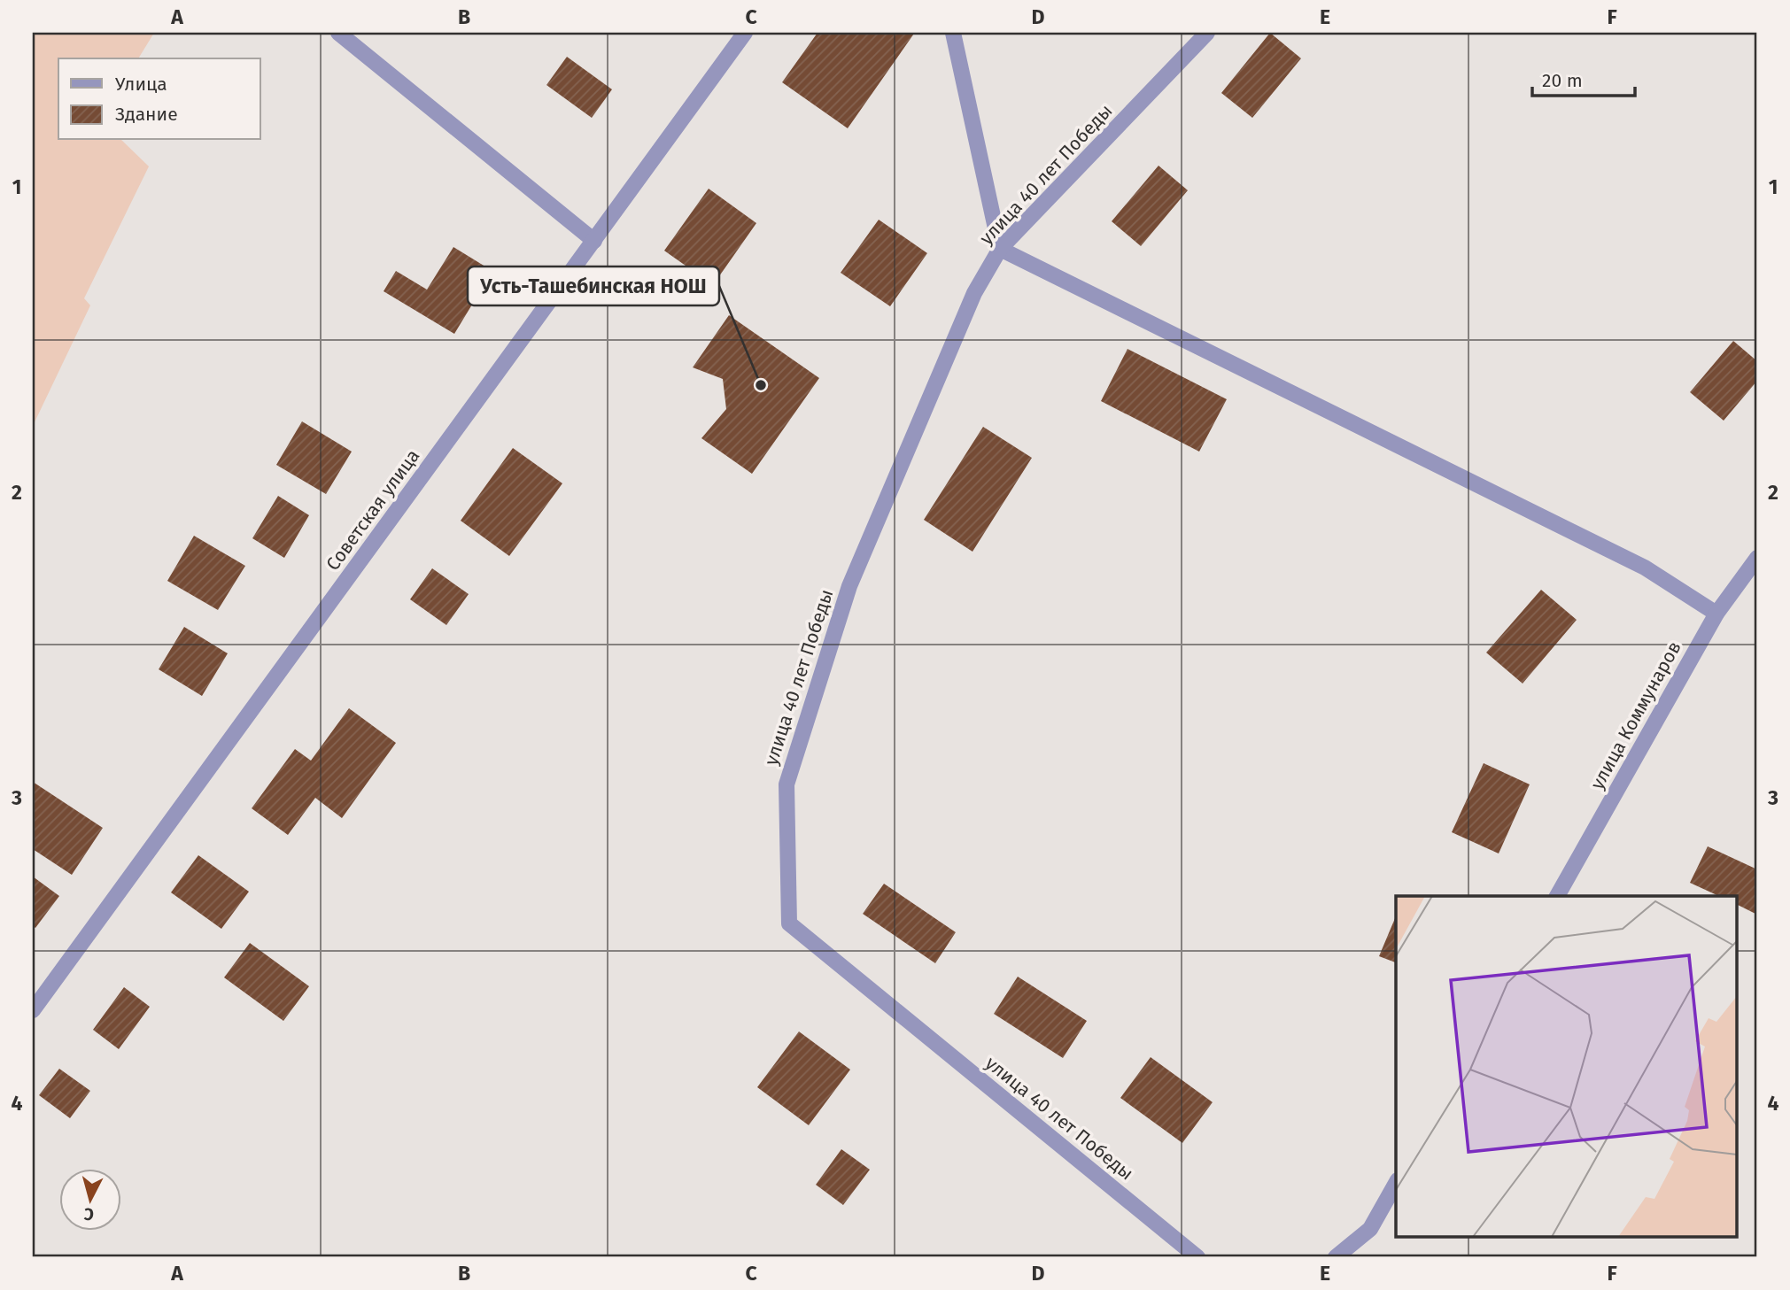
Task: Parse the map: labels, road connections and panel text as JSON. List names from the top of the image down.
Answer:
{
  "streets": {
    "street": ["улица 40 лет Победы", "Советская улица", "улица Коммунаров"]
  },
  "places": ["Усть-Ташебинская НОШ"],
  "legend": ["Улица", "Здание"],
  "scale_bar": "20 m",
  "north": "bottom",
  "grid": {
    "columns": [
      "A",
      "B",
      "C",
      "D",
      "E",
      "F"
    ],
    "rows": [
      "1",
      "2",
      "3",
      "4"
    ]
  }
}
